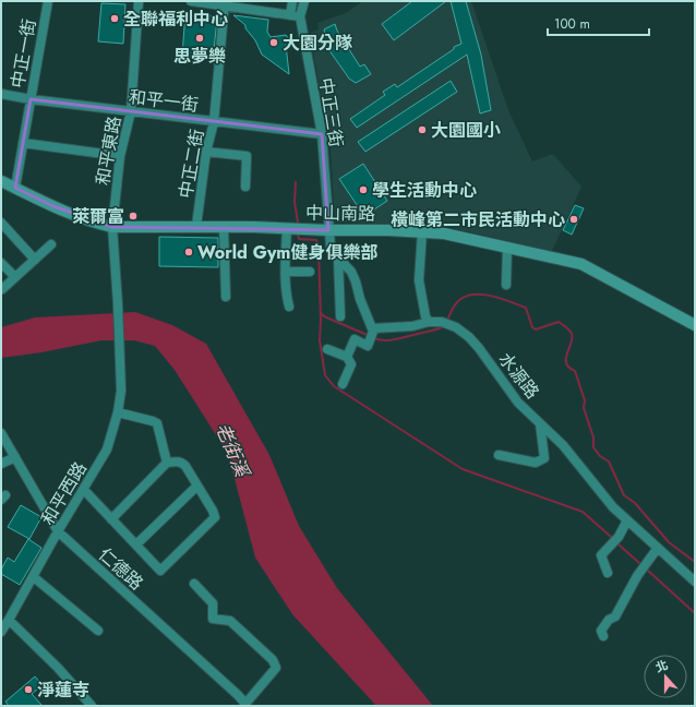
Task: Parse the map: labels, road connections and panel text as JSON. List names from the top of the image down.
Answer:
{
  "streets": {
    "main road": ["中山南路"],
    "street": [
      "中正一街",
      "和平一街",
      "中正三街",
      "和平東路",
      "中正二街",
      "水源路",
      "和平西路",
      "仁德路"
    ]
  },
  "crossings": [
    ["中正一街", "和平一街"],
    ["中正一街", "中山南路"],
    ["和平一街", "中正三街"],
    ["和平一街", "和平東路"],
    ["和平一街", "中正二街"],
    ["中正三街", "中山南路"],
    ["和平東路", "中山南路"],
    ["和平東路", "和平西路"],
    ["中正二街", "中山南路"],
    ["中山南路", "和平西路"],
    ["和平西路", "仁德路"]
  ],
  "water": ["老街溪"],
  "places": [
    "全聯福利中心",
    "思夢樂",
    "大園分隊",
    "大園國小",
    "學生活動中心",
    "萊爾富",
    "橫峰第二市民活動中心",
    "World Gym健身俱樂部",
    "淨蓮寺"
  ],
  "scale_bar": "100 m",
  "north": "top"
}
